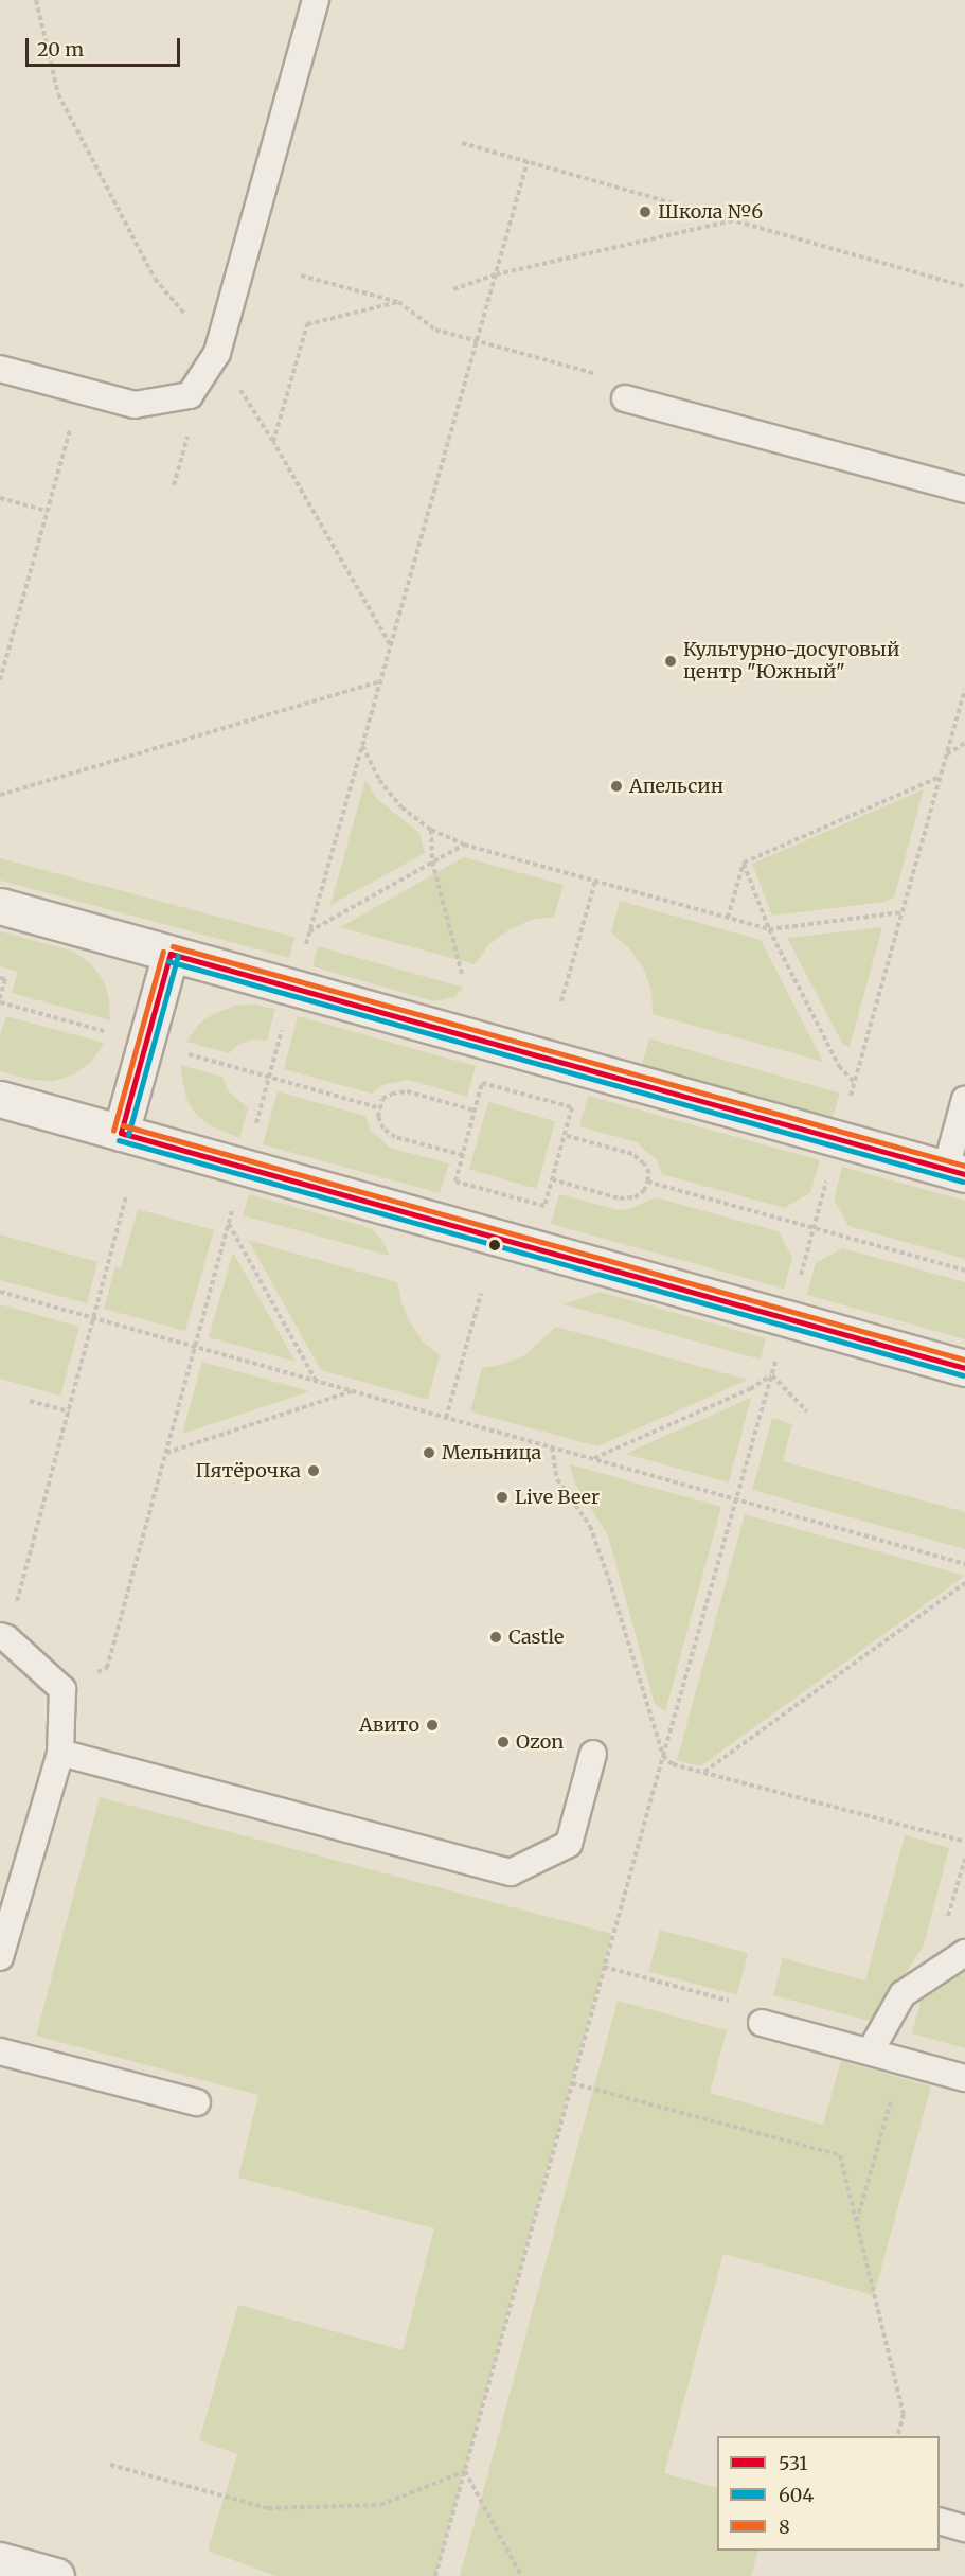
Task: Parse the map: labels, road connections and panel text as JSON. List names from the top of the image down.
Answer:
{
  "places": [
    "Школа №6",
    "Культурно-досуговый центр \"Южный\"",
    "Апельсин",
    "Мельница",
    "Пятёрочка",
    "Live Beer",
    "Castle",
    "Авито",
    "Ozon"
  ],
  "lines": ["transit line 8", "transit line 531", "transit line 604"],
  "legend": ["531", "604", "8"],
  "scale_bar": "20 m"
}
